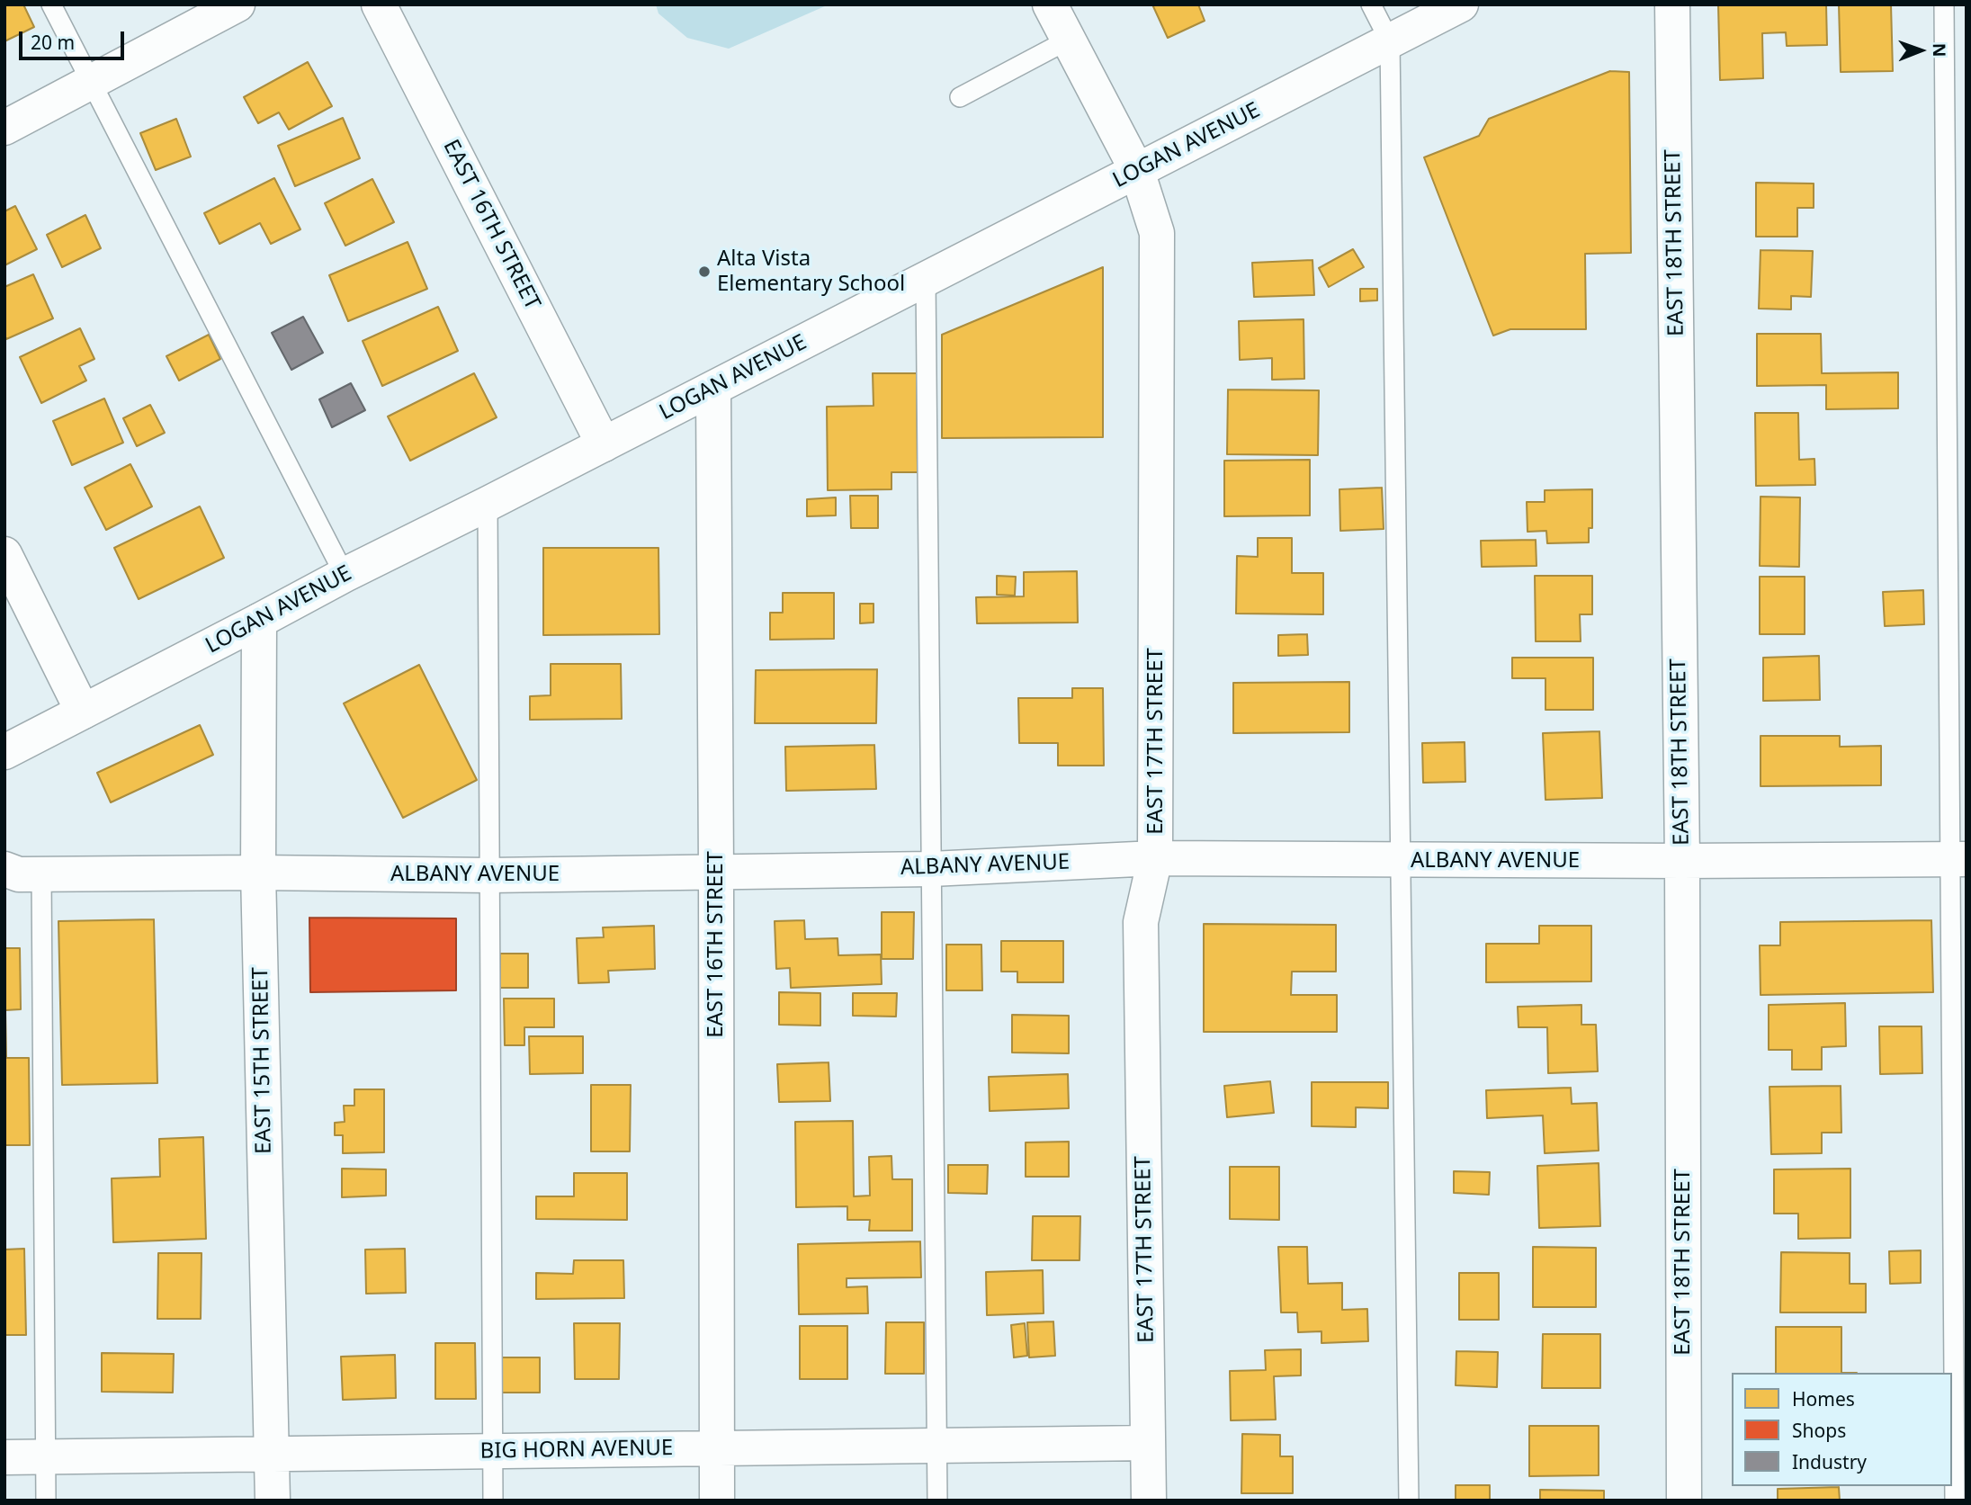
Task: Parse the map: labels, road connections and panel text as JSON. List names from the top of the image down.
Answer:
{
  "streets": {
    "street": [
      "LOGAN AVENUE",
      "EAST 16TH STREET",
      "EAST 18TH STREET",
      "EAST 17TH STREET",
      "ALBANY AVENUE",
      "EAST 15TH STREET",
      "BIG HORN AVENUE"
    ]
  },
  "crossings": [
    ["LOGAN AVENUE", "EAST 16TH STREET"],
    ["LOGAN AVENUE", "EAST 17TH STREET"],
    ["LOGAN AVENUE", "EAST 15TH STREET"],
    ["EAST 16TH STREET", "ALBANY AVENUE"],
    ["EAST 16TH STREET", "BIG HORN AVENUE"],
    ["EAST 18TH STREET", "ALBANY AVENUE"],
    ["EAST 17TH STREET", "ALBANY AVENUE"],
    ["EAST 17TH STREET", "BIG HORN AVENUE"],
    ["ALBANY AVENUE", "EAST 15TH STREET"],
    ["EAST 15TH STREET", "BIG HORN AVENUE"]
  ],
  "places": ["Alta Vista Elementary School"],
  "legend": ["Homes", "Shops", "Industry"],
  "scale_bar": "20 m",
  "north": "right"
}
